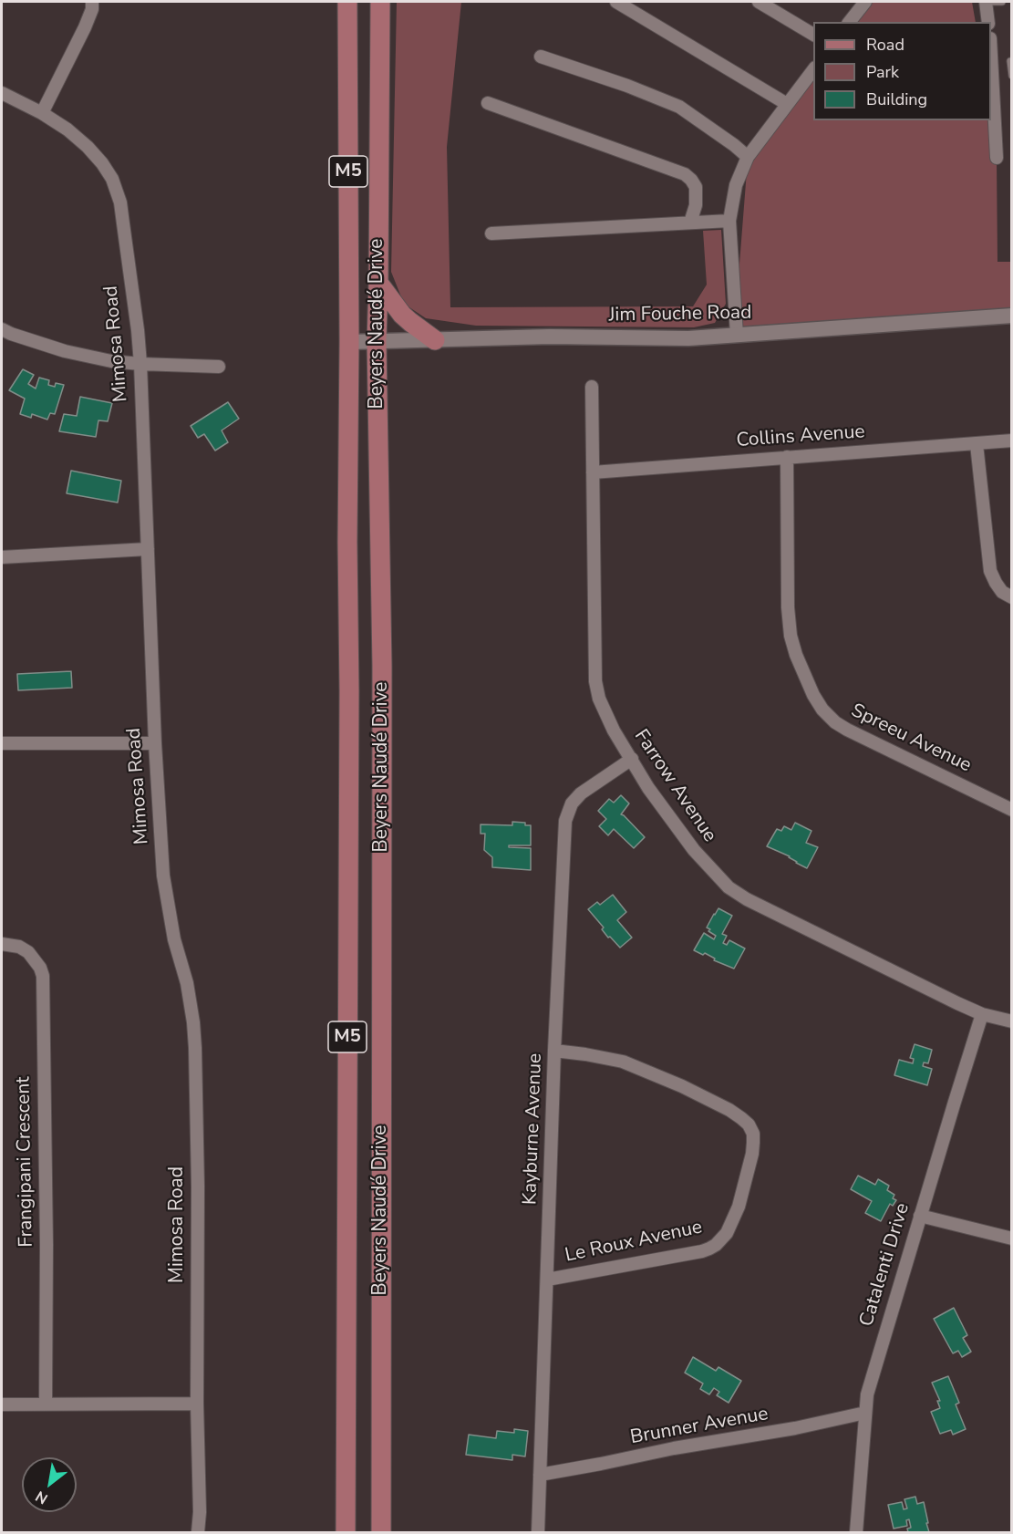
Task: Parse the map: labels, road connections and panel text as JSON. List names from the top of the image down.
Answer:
{
  "streets": {
    "main road": ["M5", "Beyers Naudé Drive"],
    "street": [
      "Jim Fouche Road",
      "Mimosa Road",
      "Collins Avenue",
      "Spreeu Avenue",
      "Farrow Avenue",
      "Kayburne Avenue",
      "Frangipani Crescent",
      "Le Roux Avenue",
      "Catalenti Drive",
      "Brunner Avenue"
    ]
  },
  "crossings": [
    ["Jim Fouche Road", "Beyers Naudé Drive"],
    ["Collins Avenue", "Spreeu Avenue"],
    ["Collins Avenue", "Farrow Avenue"],
    ["Farrow Avenue", "Kayburne Avenue"],
    ["Farrow Avenue", "Catalenti Drive"],
    ["Kayburne Avenue", "Le Roux Avenue"],
    ["Kayburne Avenue", "Brunner Avenue"],
    ["Catalenti Drive", "Brunner Avenue"]
  ],
  "legend": ["Road", "Park", "Building"],
  "north": "bottom left"
}
